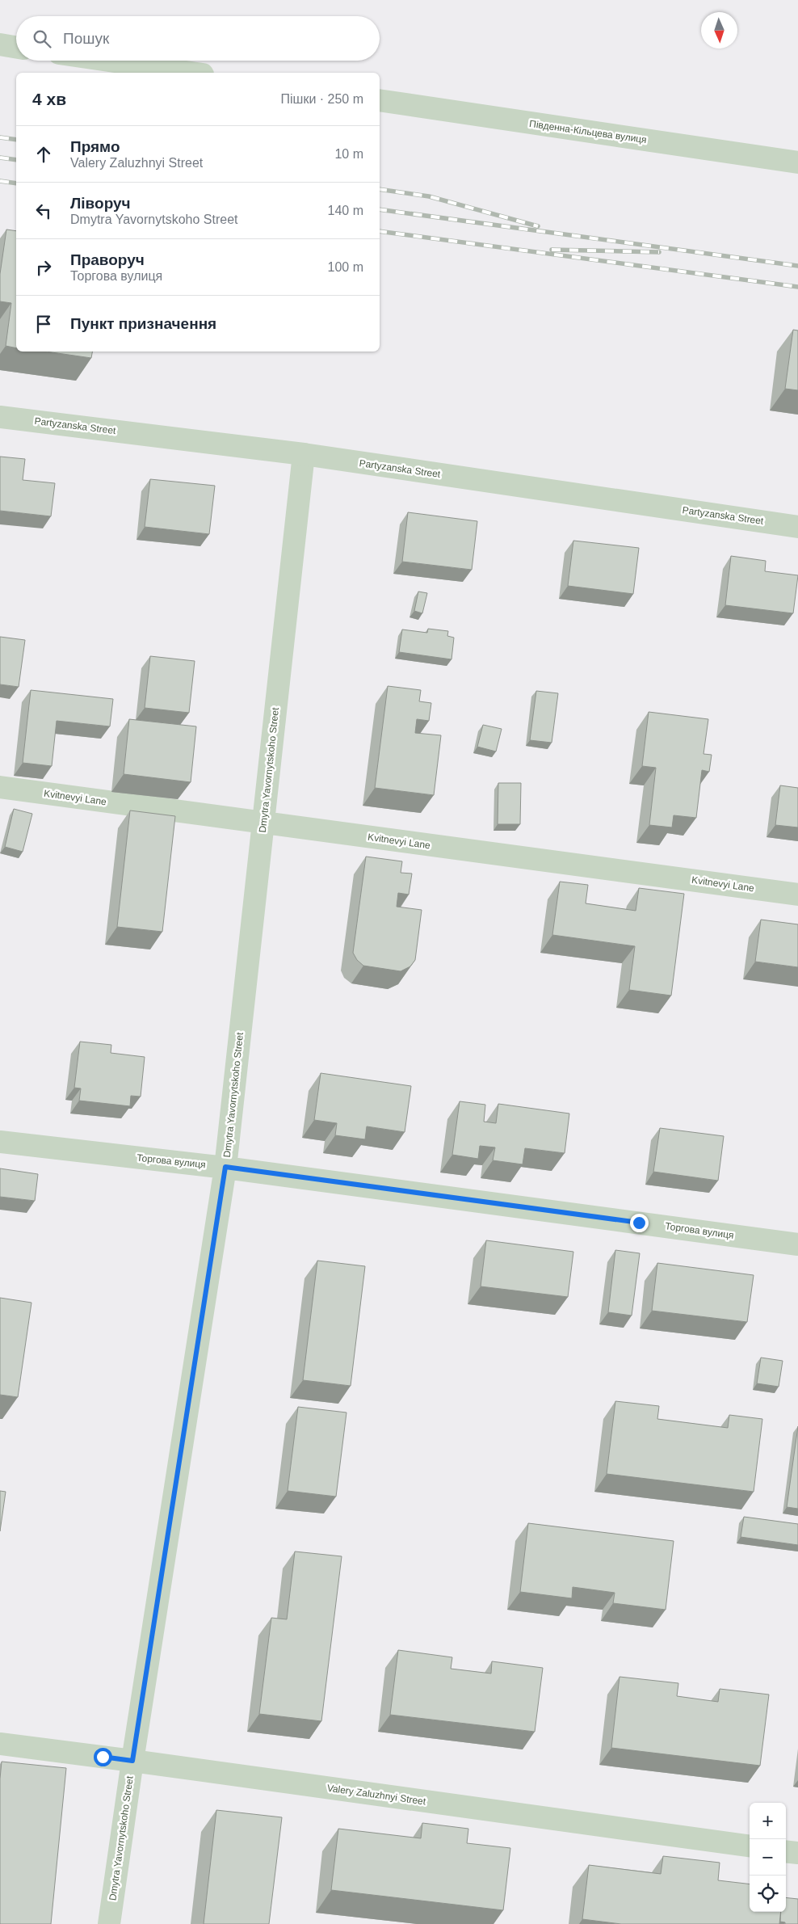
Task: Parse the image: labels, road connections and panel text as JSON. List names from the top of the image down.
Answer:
{
  "streets": {
    "street": [
      "Південна-Кільцева вулиця",
      "Partyzanska Street",
      "Dmytra Yavornytskoho Street",
      "Kvitnevyi Lane",
      "Торгова вулиця",
      "Valery Zaluzhnyi Street"
    ]
  },
  "crossings": [
    ["Partyzanska Street", "Dmytra Yavornytskoho Street"],
    ["Dmytra Yavornytskoho Street", "Kvitnevyi Lane"],
    ["Dmytra Yavornytskoho Street", "Торгова вулиця"],
    ["Dmytra Yavornytskoho Street", "Valery Zaluzhnyi Street"]
  ],
  "north": "bottom",
  "page": {
    "search": "Пошук",
    "heading": ["4 хв", "Пішки · 250 m"],
    "list": [
      ["Прямо", "Valery Zaluzhnyi Street", "10 m"],
      ["Ліворуч", "Dmytra Yavornytskoho Street", "140 m"],
      ["Праворуч", "Торгова вулиця", "100 m"],
      "Пункт призначення"
    ],
    "map_buttons": ["+", "−"]
  }
}
